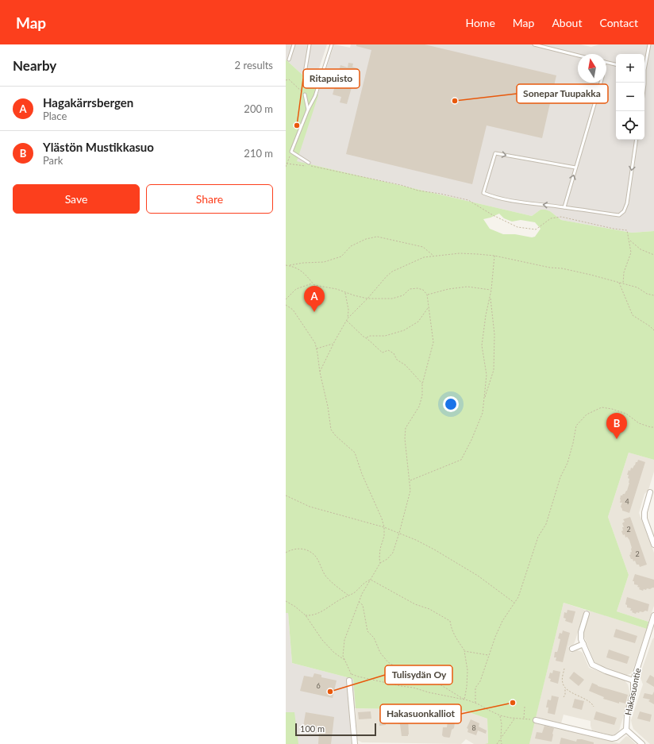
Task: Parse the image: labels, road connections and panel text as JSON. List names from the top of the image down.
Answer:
{
  "streets": {
    "street": ["Hakasuontie"]
  },
  "places": [
    "Sonepar Tuupakka",
    "Ritapuisto",
    "Tulisydän Oy",
    "Hakasuonkalliot"
  ],
  "house_numbers": [
    "4",
    "2",
    "2",
    "6",
    "8"
  ],
  "scale_bar": "100 m",
  "north": "top",
  "page": {
    "header": "Map",
    "nav": [
      "Home",
      "Map",
      "About",
      "Contact"
    ],
    "heading": ["Nearby", "2 results"],
    "map_buttons": ["+", "−"],
    "list": [
      {
        "mark": "A",
        "name": "Hagakärrsbergen",
        "note": "Place",
        "value": "200 m"
      },
      {
        "mark": "B",
        "name": "Ylästön Mustikkasuo",
        "note": "Park",
        "value": "210 m"
      }
    ],
    "buttons": ["Save", "Share"],
    "pins": ["A", "B"],
    "scale": "100 m"
  }
}
